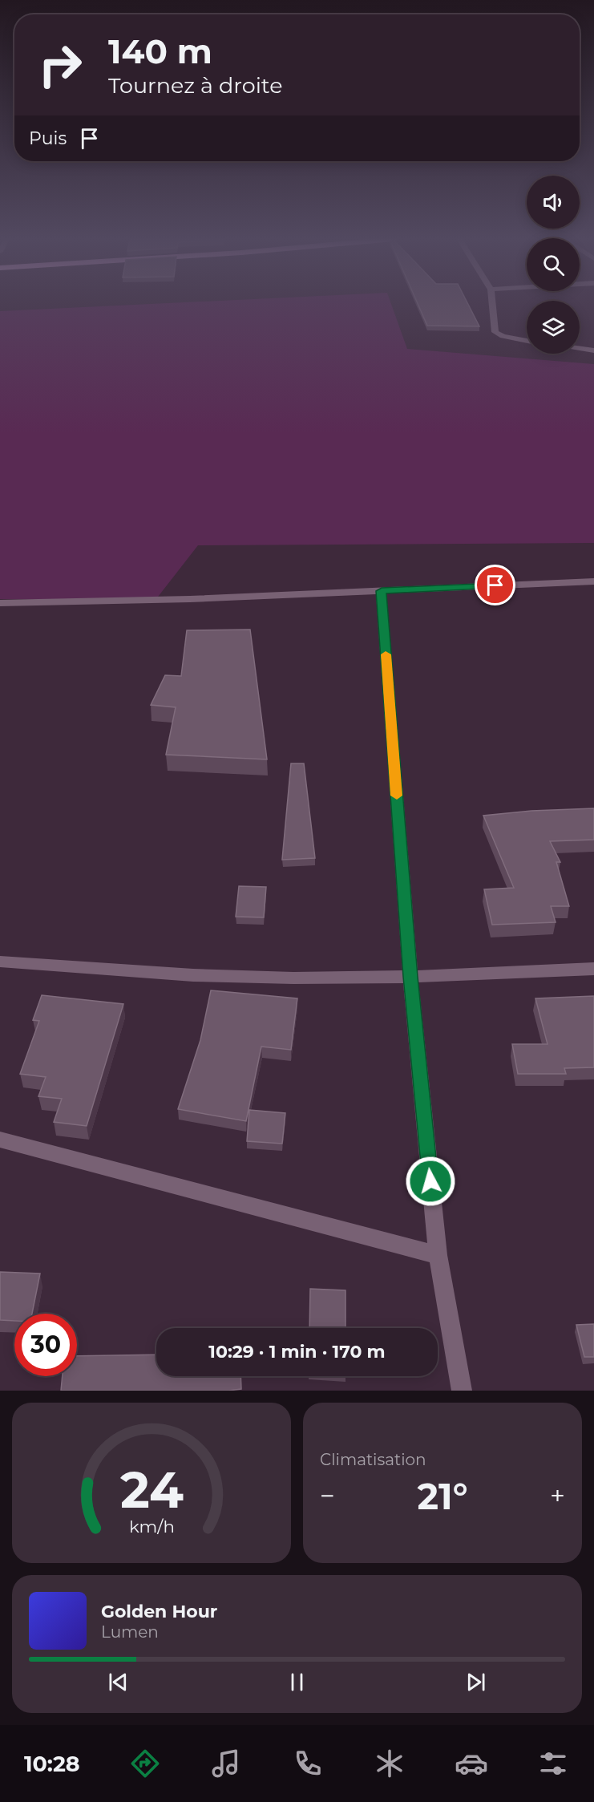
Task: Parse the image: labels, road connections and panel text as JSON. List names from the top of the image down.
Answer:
{
  "page": {
    "turn": ["140 m", "Tournez à droite"],
    "then": "Puis",
    "limit": "30",
    "trip": "10:29 · 1 min · 170 m",
    "tile": "Climatisation",
    "heat": ["−", "21°", "+"],
    "song": ["Golden Hour", "Lumen"],
    "tabs": "10:28",
    "gauge": ["24", "km/h"]
  }
}
